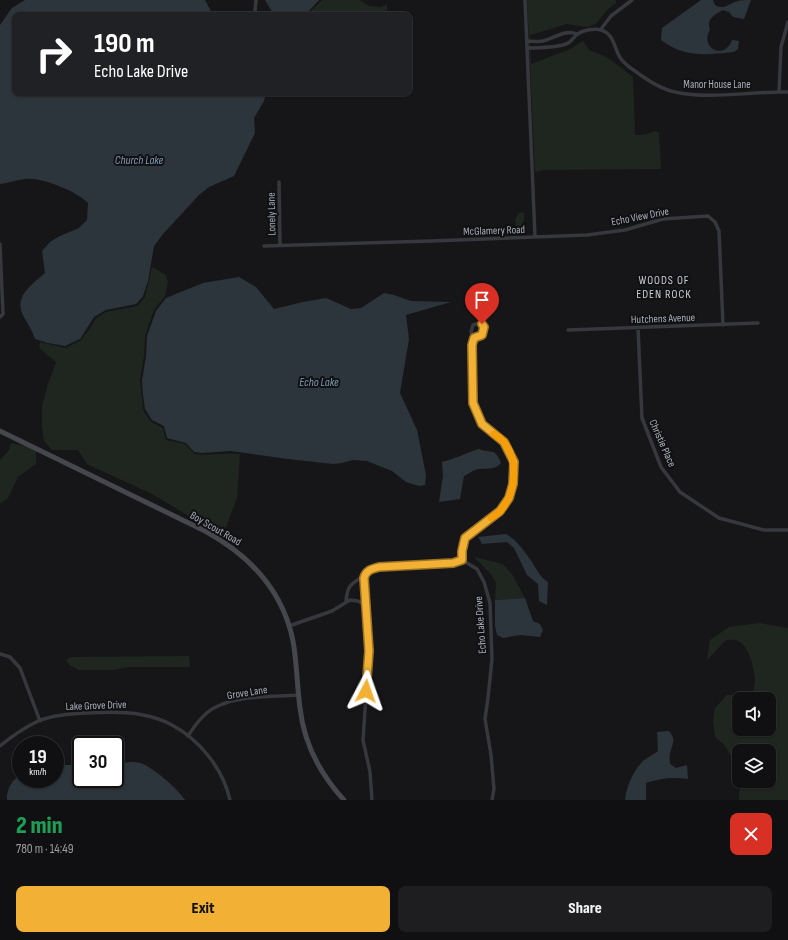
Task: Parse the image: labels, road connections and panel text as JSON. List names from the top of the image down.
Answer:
{
  "streets": {
    "street": [
      "Manor House Lane",
      "Lonely Lane",
      "Echo View Drive",
      "McGlamery Road",
      "Hutchens Avenue",
      "Christie Place",
      "Boy Scout Road",
      "Echo Lake Drive",
      "Grove Lane",
      "Lake Grove Drive"
    ]
  },
  "crossings": [
    ["Lonely Lane", "McGlamery Road"],
    ["Echo View Drive", "McGlamery Road"],
    ["Echo View Drive", "Hutchens Avenue"],
    ["Hutchens Avenue", "Christie Place"],
    ["Boy Scout Road", "Grove Lane"],
    ["Grove Lane", "Lake Grove Drive"]
  ],
  "districts": ["WOODS OF EDEN ROCK"],
  "water": ["Church Lake", "Echo Lake"],
  "page": {
    "turn": ["190 m", "Echo Lake Drive"],
    "speed": "19 km/h",
    "limit": "30",
    "heading": ["2 min", "780 m · 14:49"],
    "buttons": ["Exit", "Share"]
  }
}
